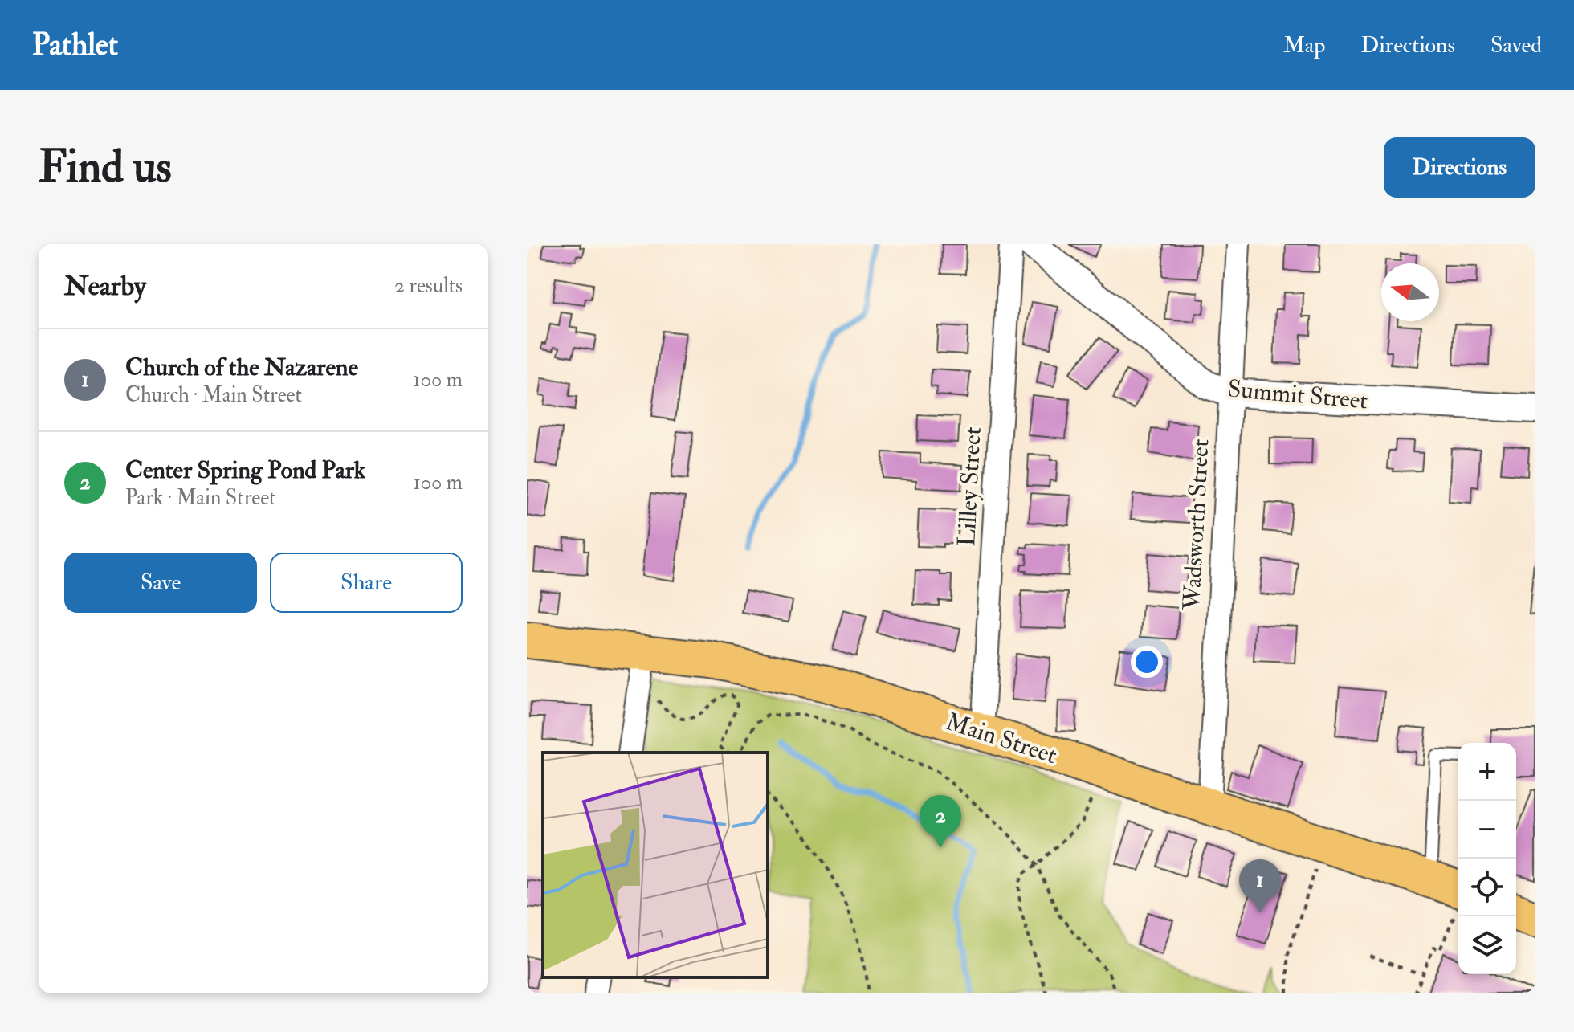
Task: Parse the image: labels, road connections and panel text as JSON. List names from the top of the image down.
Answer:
{
  "streets": {
    "main road": ["Main Street"],
    "street": ["Summit Street", "Lilley Street", "Wadsworth Street"]
  },
  "crossings": [
    ["Summit Street", "Wadsworth Street"],
    ["Lilley Street", "Main Street"],
    ["Wadsworth Street", "Main Street"]
  ],
  "north": "left",
  "page": {
    "header": "Pathlet",
    "nav": ["Map", "Directions", "Saved"],
    "buttons": [
      "Directions",
      ["Save", "Share"]
    ],
    "title": "Find us",
    "heading": ["Nearby", "2 results"],
    "list": [
      {
        "mark": "1",
        "name": "Church of the Nazarene",
        "note": "Church · Main Street",
        "value": "100 m"
      },
      {
        "mark": "2",
        "name": "Center Spring Pond Park",
        "note": "Park · Main Street",
        "value": "100 m"
      }
    ],
    "map_buttons": ["+", "−"],
    "pins": ["2", "1"]
  }
}
